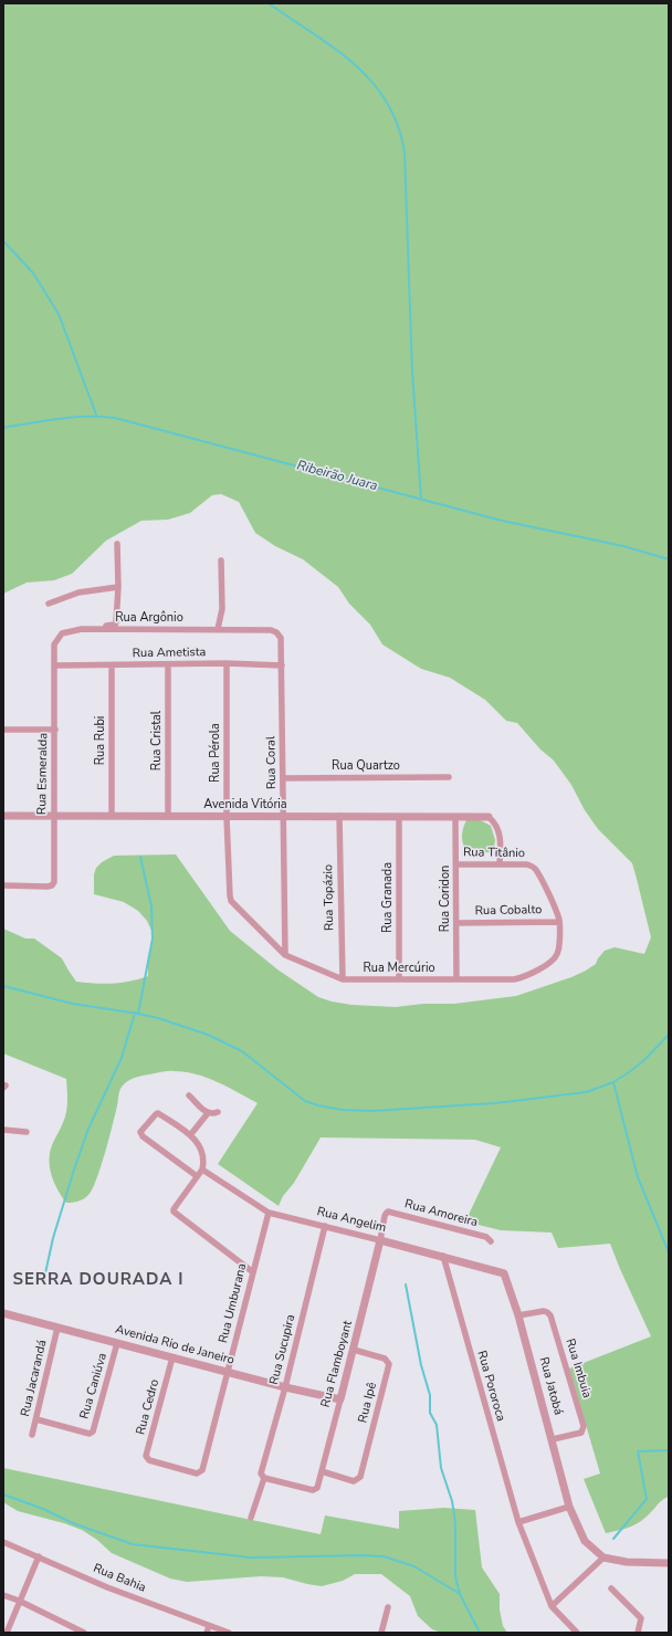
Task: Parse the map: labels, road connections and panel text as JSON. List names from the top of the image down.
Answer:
{
  "streets": {
    "street": [
      "Rua Argônio",
      "Rua Ametista",
      "Rua Rubi",
      "Rua Cristal",
      "Rua Pérola",
      "Rua Coral",
      "Rua Quartzo",
      "Rua Esmeralda",
      "Avenida Vitória",
      "Rua Titânio",
      "Rua Topázio",
      "Rua Granada",
      "Rua Coridon",
      "Rua Cobalto",
      "Rua Mercúrio",
      "Rua Amoreira",
      "Rua Angelim",
      "Rua Umburana",
      "Avenida Rio de Janeiro",
      "Rua Sucupira",
      "Rua Flamboyant",
      "Rua Imbuia",
      "Rua Jacarandá",
      "Rua Caniúva",
      "Rua Pororoca",
      "Rua Jatobá",
      "Rua Ipê",
      "Rua Cedro",
      "Rua Bahia"
    ]
  },
  "crossings": [
    ["Rua Argônio", "Rua Ametista"],
    ["Rua Argônio", "Rua Coral"],
    ["Rua Argônio", "Rua Esmeralda"],
    ["Rua Ametista", "Rua Rubi"],
    ["Rua Ametista", "Rua Cristal"],
    ["Rua Ametista", "Rua Pérola"],
    ["Rua Ametista", "Rua Coral"],
    ["Rua Ametista", "Rua Esmeralda"],
    ["Rua Rubi", "Avenida Vitória"],
    ["Rua Cristal", "Avenida Vitória"],
    ["Rua Pérola", "Avenida Vitória"],
    ["Rua Pérola", "Rua Mercúrio"],
    ["Rua Coral", "Rua Quartzo"],
    ["Rua Coral", "Avenida Vitória"],
    ["Rua Coral", "Rua Mercúrio"],
    ["Rua Esmeralda", "Avenida Vitória"],
    ["Avenida Vitória", "Rua Topázio"],
    ["Avenida Vitória", "Rua Granada"],
    ["Avenida Vitória", "Rua Coridon"],
    ["Rua Titânio", "Rua Coridon"],
    ["Rua Titânio", "Rua Cobalto"],
    ["Rua Titânio", "Rua Mercúrio"],
    ["Rua Topázio", "Rua Mercúrio"],
    ["Rua Granada", "Rua Mercúrio"],
    ["Rua Coridon", "Rua Cobalto"],
    ["Rua Coridon", "Rua Mercúrio"],
    ["Rua Cobalto", "Rua Mercúrio"],
    ["Rua Amoreira", "Rua Angelim"],
    ["Rua Amoreira", "Rua Flamboyant"],
    ["Rua Angelim", "Rua Umburana"],
    ["Rua Angelim", "Rua Sucupira"],
    ["Rua Angelim", "Rua Flamboyant"],
    ["Rua Angelim", "Rua Pororoca"],
    ["Rua Angelim", "Rua Jatobá"],
    ["Rua Umburana", "Avenida Rio de Janeiro"],
    ["Rua Umburana", "Rua Cedro"],
    ["Avenida Rio de Janeiro", "Rua Sucupira"],
    ["Avenida Rio de Janeiro", "Rua Flamboyant"],
    ["Avenida Rio de Janeiro", "Rua Jacarandá"],
    ["Avenida Rio de Janeiro", "Rua Caniúva"],
    ["Avenida Rio de Janeiro", "Rua Cedro"],
    ["Rua Sucupira", "Rua Flamboyant"],
    ["Rua Flamboyant", "Rua Ipê"],
    ["Rua Imbuia", "Rua Jatobá"],
    ["Rua Jacarandá", "Rua Caniúva"]
  ],
  "districts": ["SERRA DOURADA I"],
  "water": ["Ribeirão Juara"]
}
